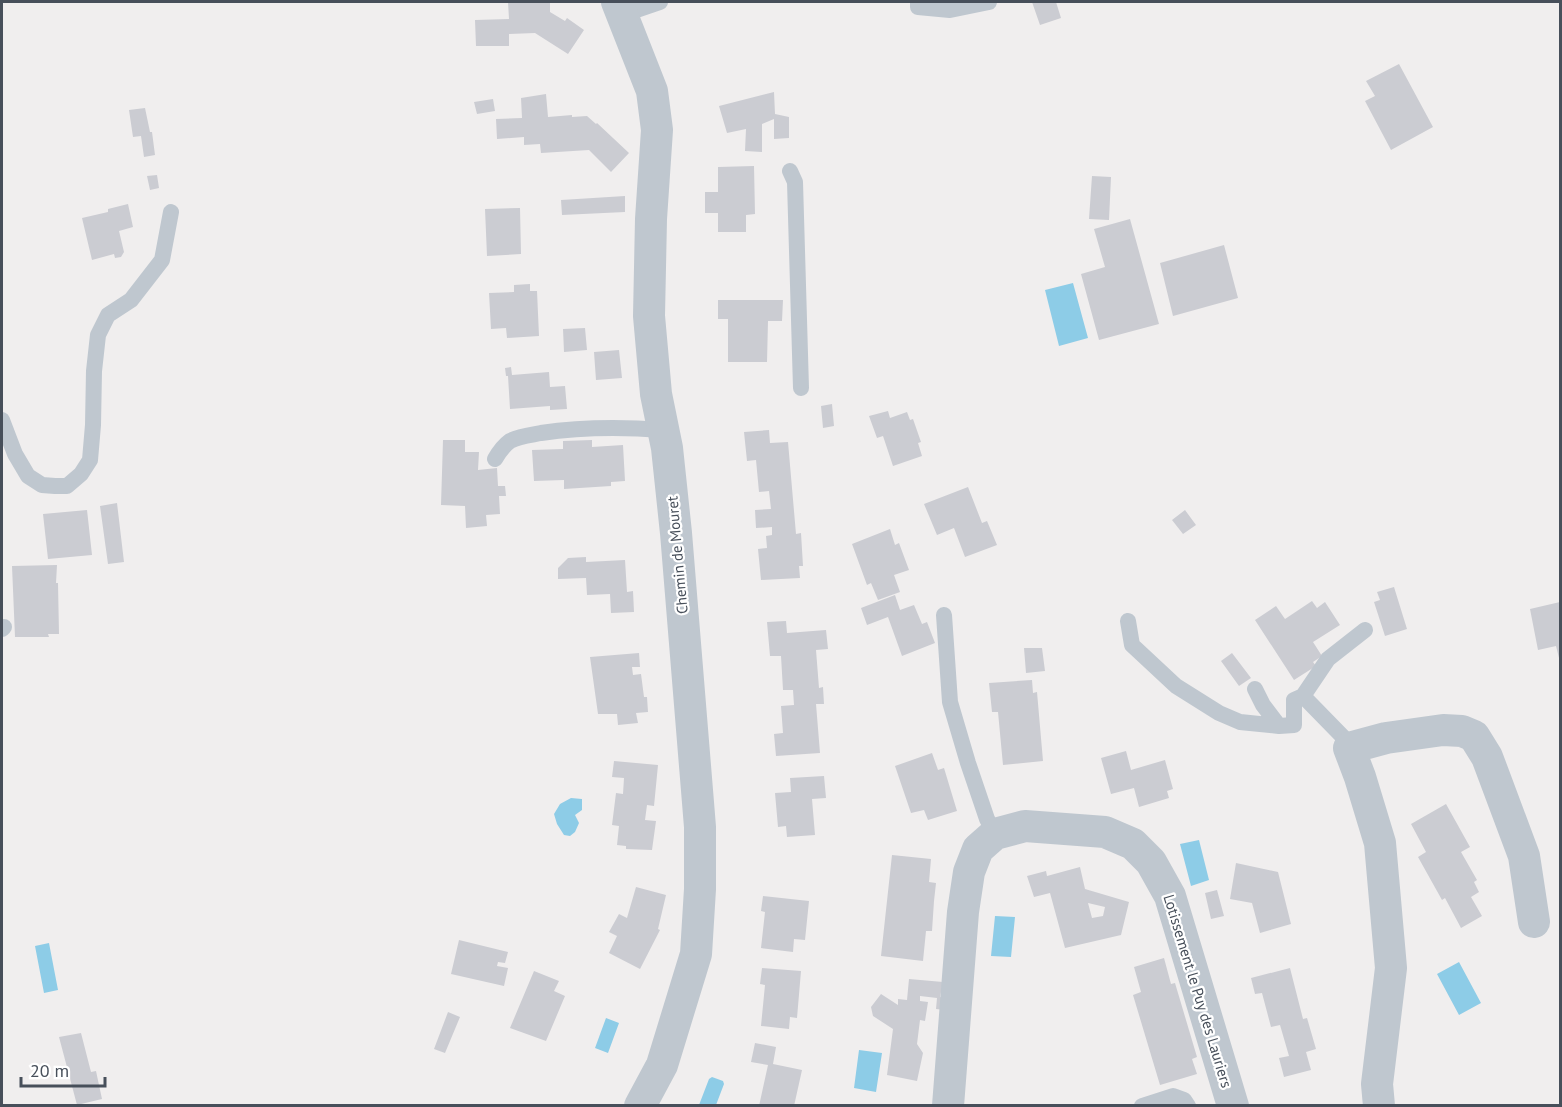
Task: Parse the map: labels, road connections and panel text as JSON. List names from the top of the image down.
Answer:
{
  "streets": {
    "street": ["Chemin de Mouret", "Lotissement le Puy des Lauriers"]
  },
  "scale_bar": "20 m"
}
